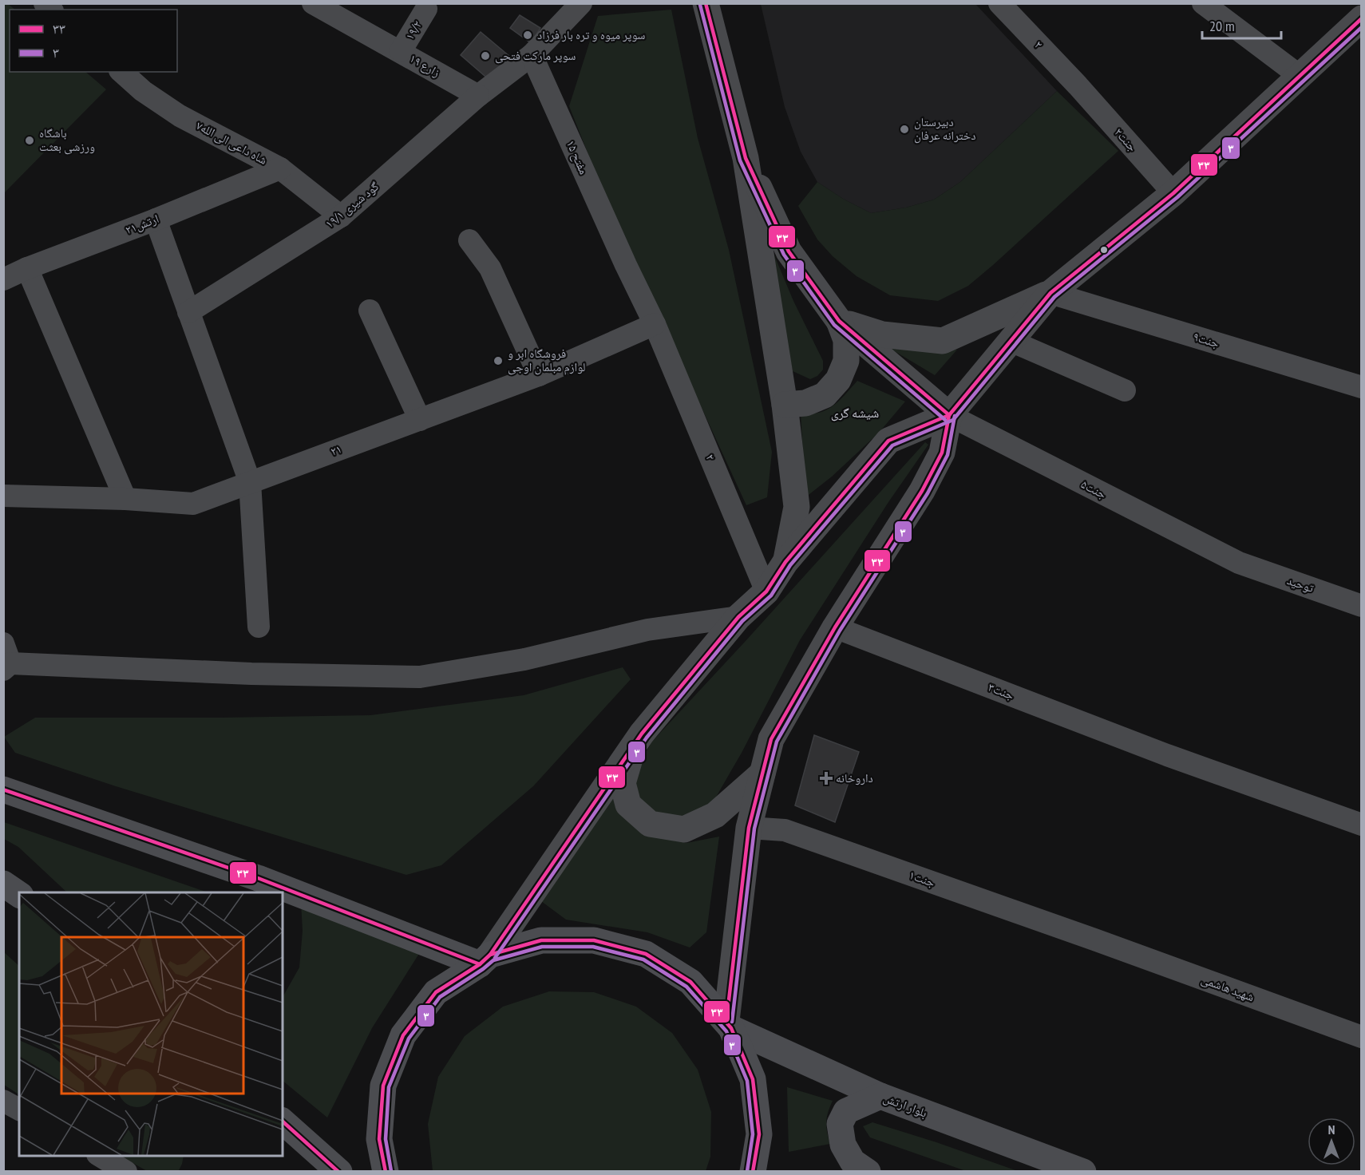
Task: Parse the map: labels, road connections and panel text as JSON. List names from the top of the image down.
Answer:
{
  "streets": {
    "main road": ["بلوار ارتش"],
    "street": [
      "۱۹/۲",
      "۲",
      "۱۹ زارع",
      "جنت۲",
      "شاه داعی الی الله۷",
      "مفتح ۱۵",
      "۱۹/۱ گود شیری",
      "ارتش۲۱",
      "جنت۹",
      "۲۱",
      "جنت۵",
      "توحید",
      "جنت۳",
      "جنت۱",
      "شهید هاشمی"
    ]
  },
  "crossings": [
    ["۱۹/۲", "۱۹ زارع"],
    ["۲", "جنت۲"],
    ["۲", "مفتح ۱۵"],
    ["۲", "۲۱"],
    ["۱۹ زارع", "۱۹/۱ گود شیری"],
    ["شاه داعی الی الله۷", "۱۹/۱ گود شیری"],
    ["شاه داعی الی الله۷", "ارتش۲۱"],
    ["مفتح ۱۵", "۲۱"],
    ["جنت۵", "توحید"],
    ["جنت۱", "شهید هاشمی"]
  ],
  "districts": ["شیشه گری"],
  "places": {
    "other": [
      "سوپر میوه و تره بار فرزاد",
      "سوپر مارکت فتحی",
      "دبیرستان دخترانه عرفان",
      "باشگاه ورزشی بعثت",
      "فروشگاه ابر و لوازم مبلمان اوجی"
    ],
    "health": ["داروخانه"]
  },
  "lines": ["transit line ۳۳", "transit line ۳"],
  "legend": ["۳۳", "۳"],
  "scale_bar": "20 m",
  "north": "top"
}
